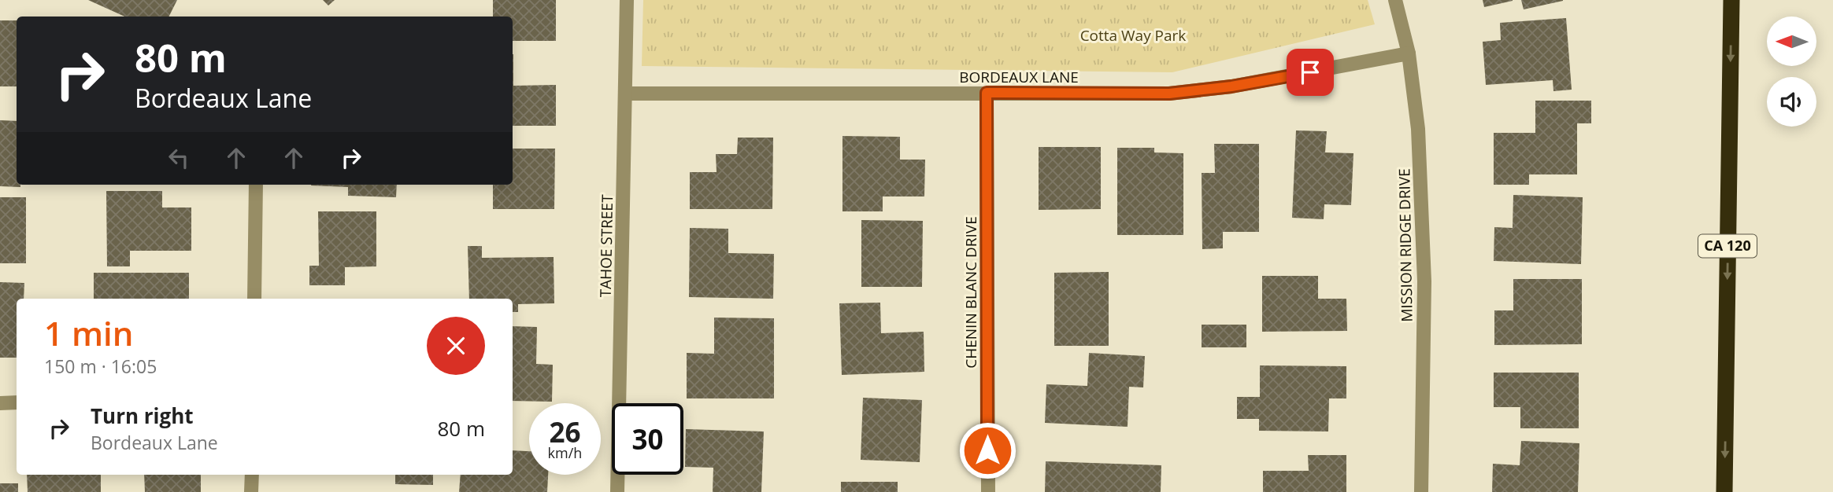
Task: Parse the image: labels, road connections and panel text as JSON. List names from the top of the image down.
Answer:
{
  "streets": {
    "highway": ["CA 120"],
    "street": [
      "BORDEAUX LANE",
      "MISSION RIDGE DRIVE",
      "TAHOE STREET",
      "CHENIN BLANC DRIVE"
    ]
  },
  "crossings": [
    ["BORDEAUX LANE", "MISSION RIDGE DRIVE"],
    ["BORDEAUX LANE", "TAHOE STREET"],
    ["BORDEAUX LANE", "CHENIN BLANC DRIVE"]
  ],
  "parks": ["Cotta Way Park"],
  "north": "left",
  "page": {
    "turn": ["80 m", "Bordeaux Lane"],
    "heading": ["1 min", "150 m · 16:05"],
    "list": [
      {
        "name": "Turn right",
        "note": "Bordeaux Lane",
        "value": "80 m"
      }
    ],
    "speed": "26 km/h",
    "limit": "30"
  }
}
